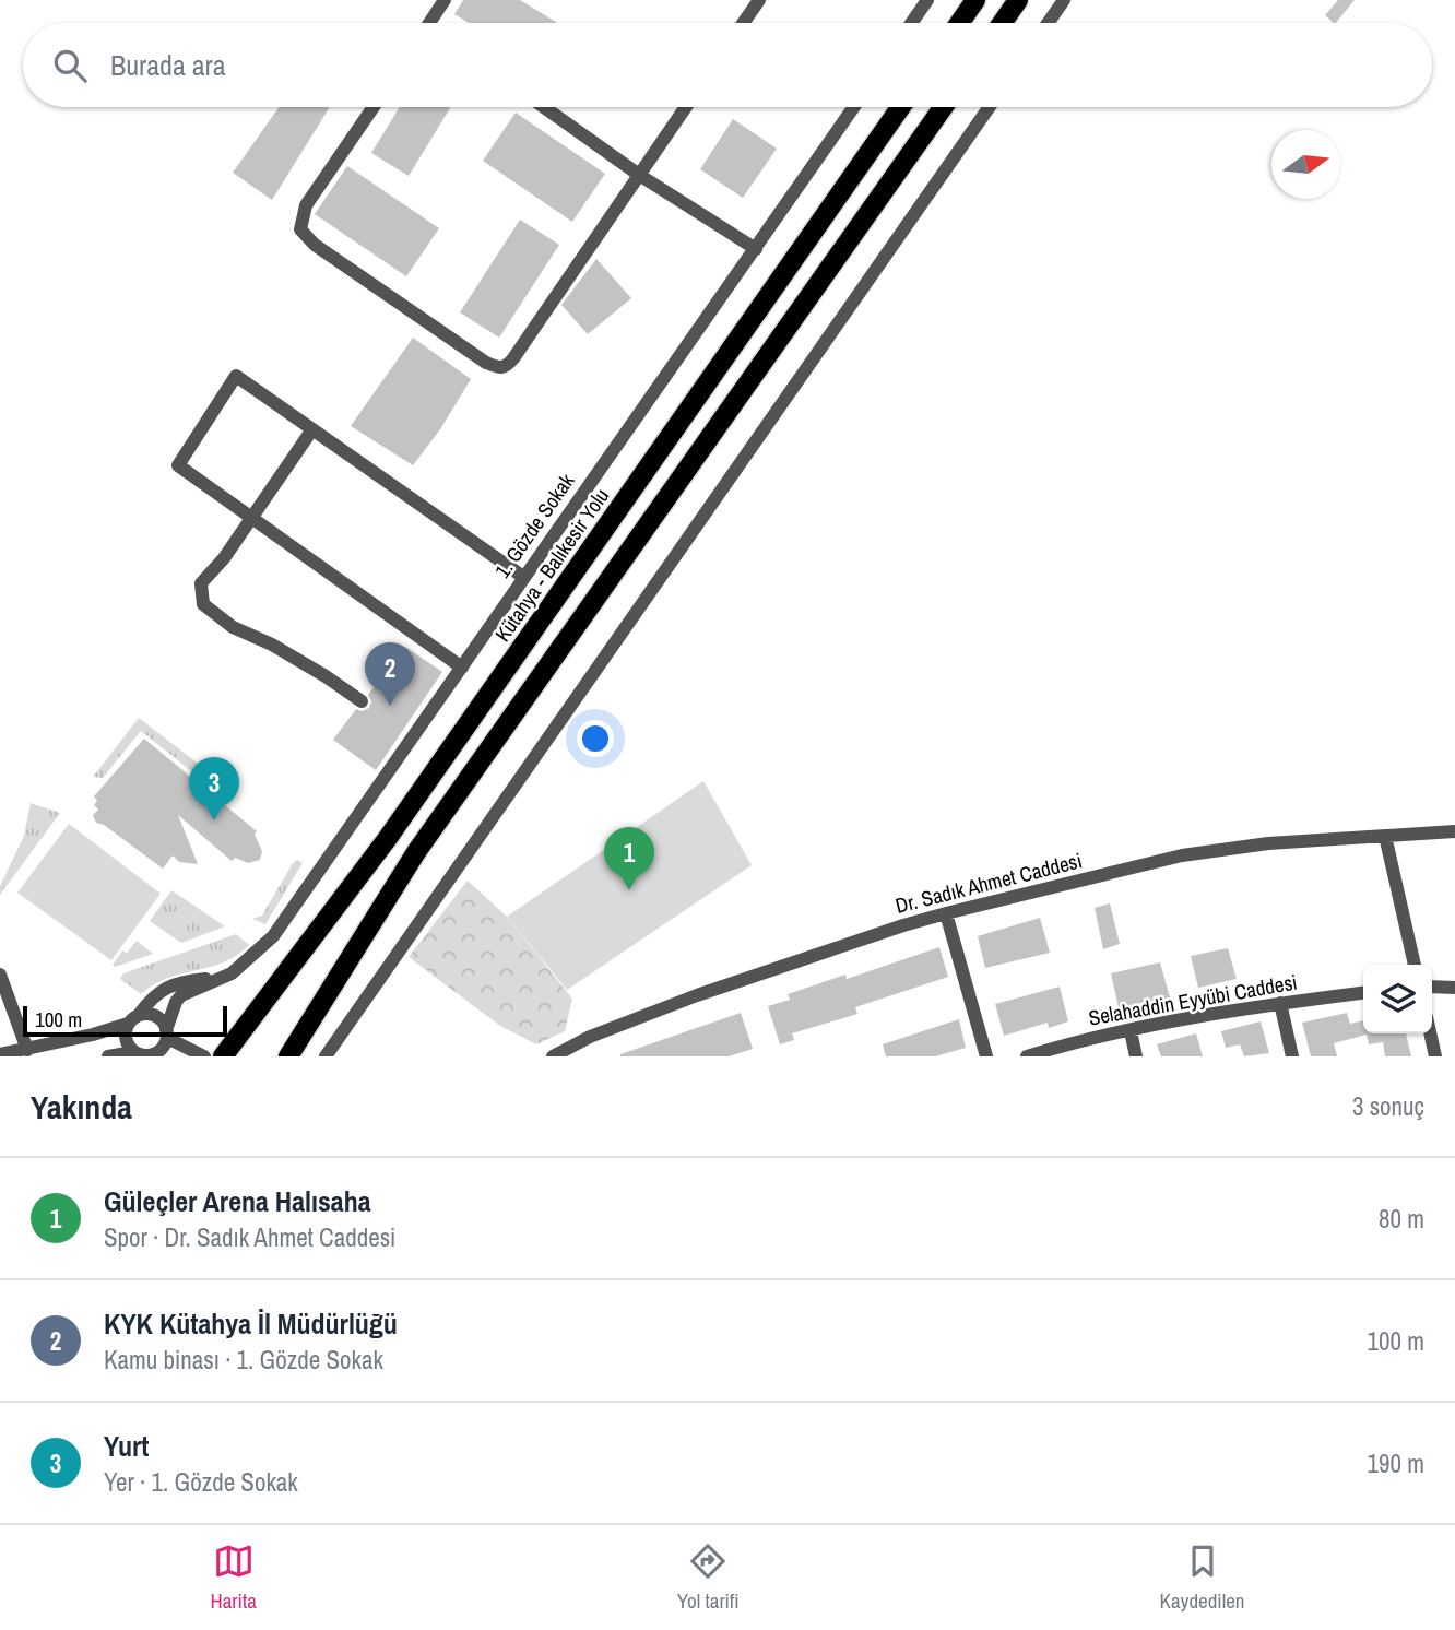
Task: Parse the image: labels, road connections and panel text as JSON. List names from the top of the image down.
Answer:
{
  "streets": {
    "highway": ["Kütahya - Balıkesir Yolu"],
    "street": ["1. Gözde Sokak", "Dr. Sadık Ahmet Caddesi", "Selahaddin Eyyübi Caddesi"]
  },
  "scale_bar": "100 m",
  "north": "right",
  "page": {
    "search": "Burada ara",
    "pins": ["2", "3", "1"],
    "scale": "100 m",
    "heading": ["Yakında", "3 sonuç"],
    "list": [
      {
        "mark": "1",
        "name": "Güleçler Arena Halısaha",
        "note": "Spor · Dr. Sadık Ahmet Caddesi",
        "value": "80 m"
      },
      {
        "mark": "2",
        "name": "KYK Kütahya İl Müdürlüğü",
        "note": "Kamu binası · 1. Gözde Sokak",
        "value": "100 m"
      },
      {
        "mark": "3",
        "name": "Yurt",
        "note": "Yer · 1. Gözde Sokak",
        "value": "190 m"
      }
    ],
    "nav": ["Harita", "Yol tarifi", "Kaydedilen"]
  }
}
